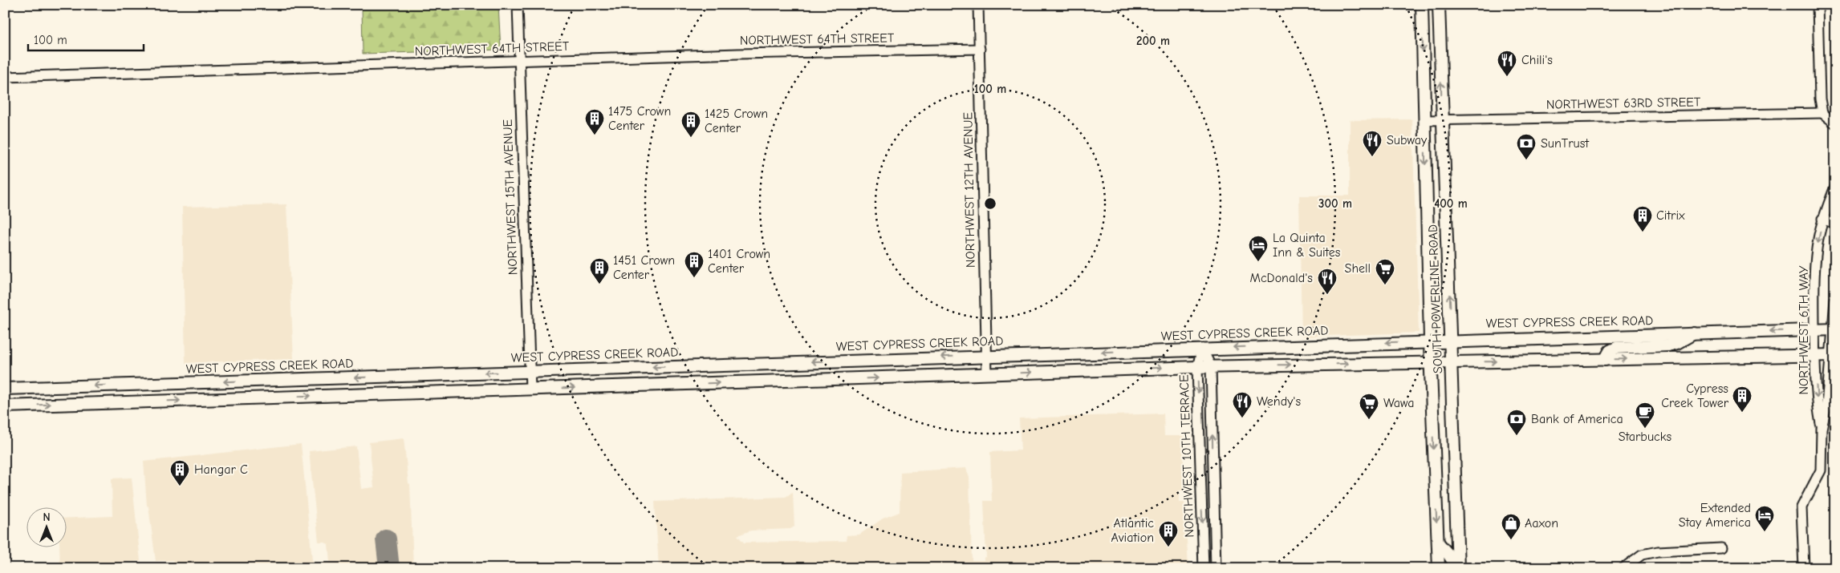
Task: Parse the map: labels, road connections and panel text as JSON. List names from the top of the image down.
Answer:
{
  "streets": {
    "main road": ["SOUTH POWERLINE ROAD", "WEST CYPRESS CREEK ROAD"],
    "street": [
      "NORTHWEST 64TH STREET",
      "NORTHWEST 63RD STREET",
      "NORTHWEST 12TH AVENUE",
      "NORTHWEST 15TH AVENUE",
      "NORTHWEST 6TH WAY",
      "NORTHWEST 10TH TERRACE"
    ]
  },
  "crossings": [
    ["NORTHWEST 64TH STREET", "NORTHWEST 12TH AVENUE"],
    ["NORTHWEST 64TH STREET", "NORTHWEST 15TH AVENUE"],
    ["NORTHWEST 63RD STREET", "SOUTH POWERLINE ROAD"],
    ["NORTHWEST 12TH AVENUE", "WEST CYPRESS CREEK ROAD"],
    ["NORTHWEST 15TH AVENUE", "WEST CYPRESS CREEK ROAD"],
    ["SOUTH POWERLINE ROAD", "WEST CYPRESS CREEK ROAD"],
    ["WEST CYPRESS CREEK ROAD", "NORTHWEST 6TH WAY"],
    ["WEST CYPRESS CREEK ROAD", "NORTHWEST 10TH TERRACE"]
  ],
  "places": {
    "restaurant": [
      "Chili's",
      "Subway",
      "McDonald's",
      "Wendy's"
    ],
    "building": [
      "1475 Crown Center",
      "1425 Crown Center",
      "Citrix",
      "1401 Crown Center",
      "1451 Crown Center",
      "Cypress Creek Tower",
      "Hangar C",
      "Atlantic Aviation"
    ],
    "bank": ["SunTrust", "Bank of America"],
    "hotel": ["La Quinta Inn & Suites", "Extended Stay America"],
    "supermarket": ["Shell", "Wawa"],
    "cafe": ["Starbucks"],
    "shop": ["Aaxon"]
  },
  "scale_bar": "100 m",
  "north": "top",
  "rings": [
    "200 m",
    "100 m",
    "300 m",
    "400 m"
  ]
}
